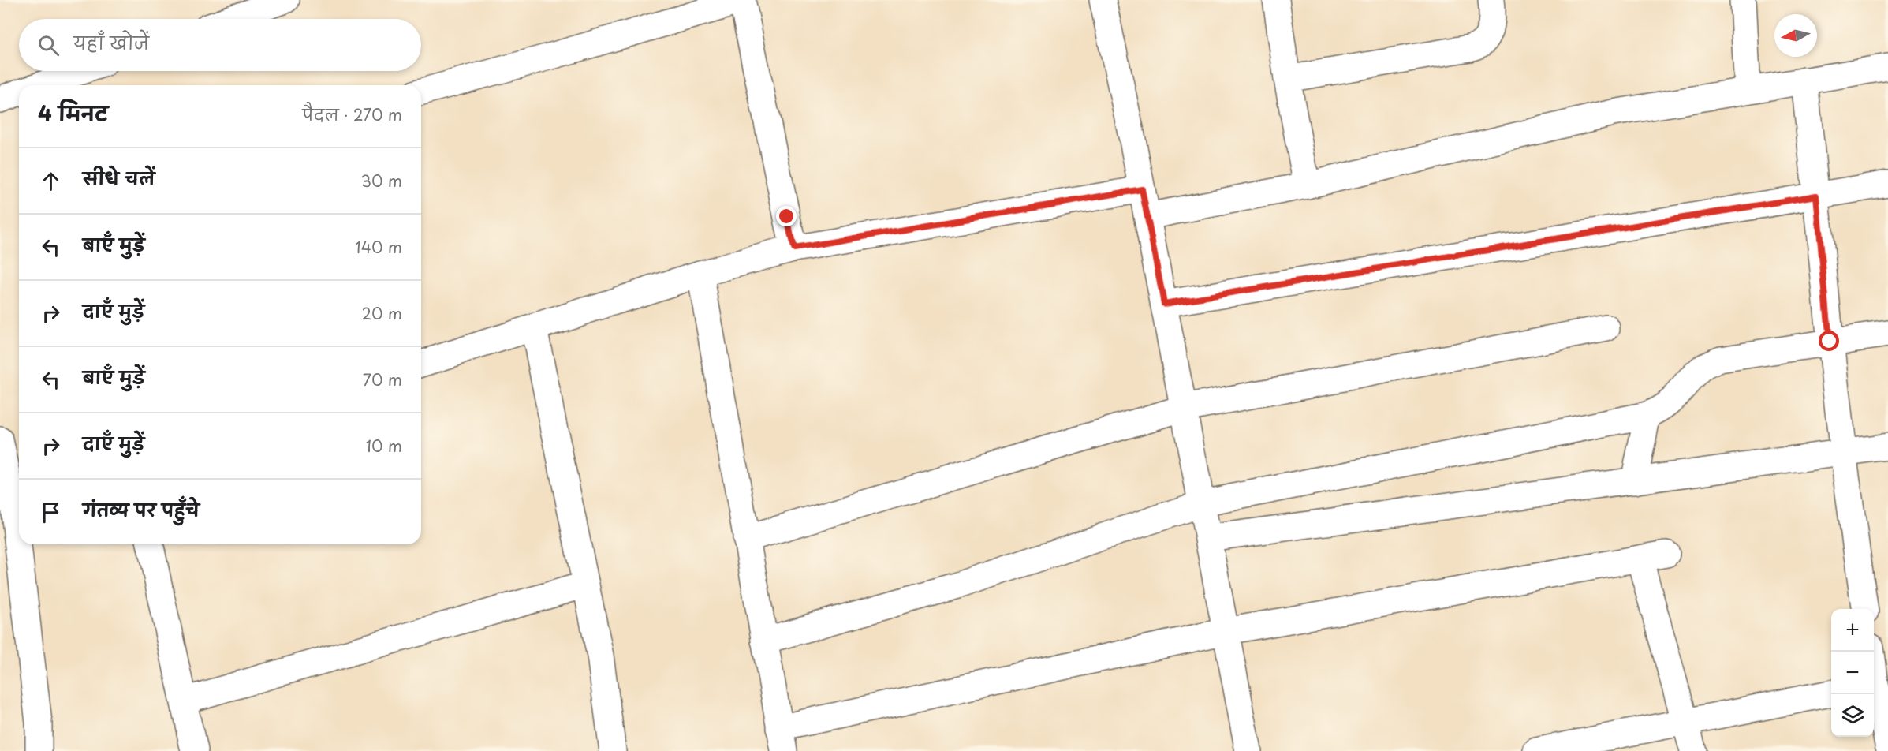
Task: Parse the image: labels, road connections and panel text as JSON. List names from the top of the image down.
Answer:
{
  "north": "left",
  "page": {
    "search": "यहाँ खोजें",
    "heading": ["4 मिनट", "पैदल · 270 m"],
    "list": [
      ["सीधे चलें", "30 m"],
      ["बाएँ मुड़ें", "140 m"],
      ["दाएँ मुड़ें", "20 m"],
      ["बाएँ मुड़ें", "70 m"],
      ["दाएँ मुड़ें", "10 m"],
      "गंतव्य पर पहुँचे"
    ],
    "map_buttons": ["+", "−"]
  }
}
